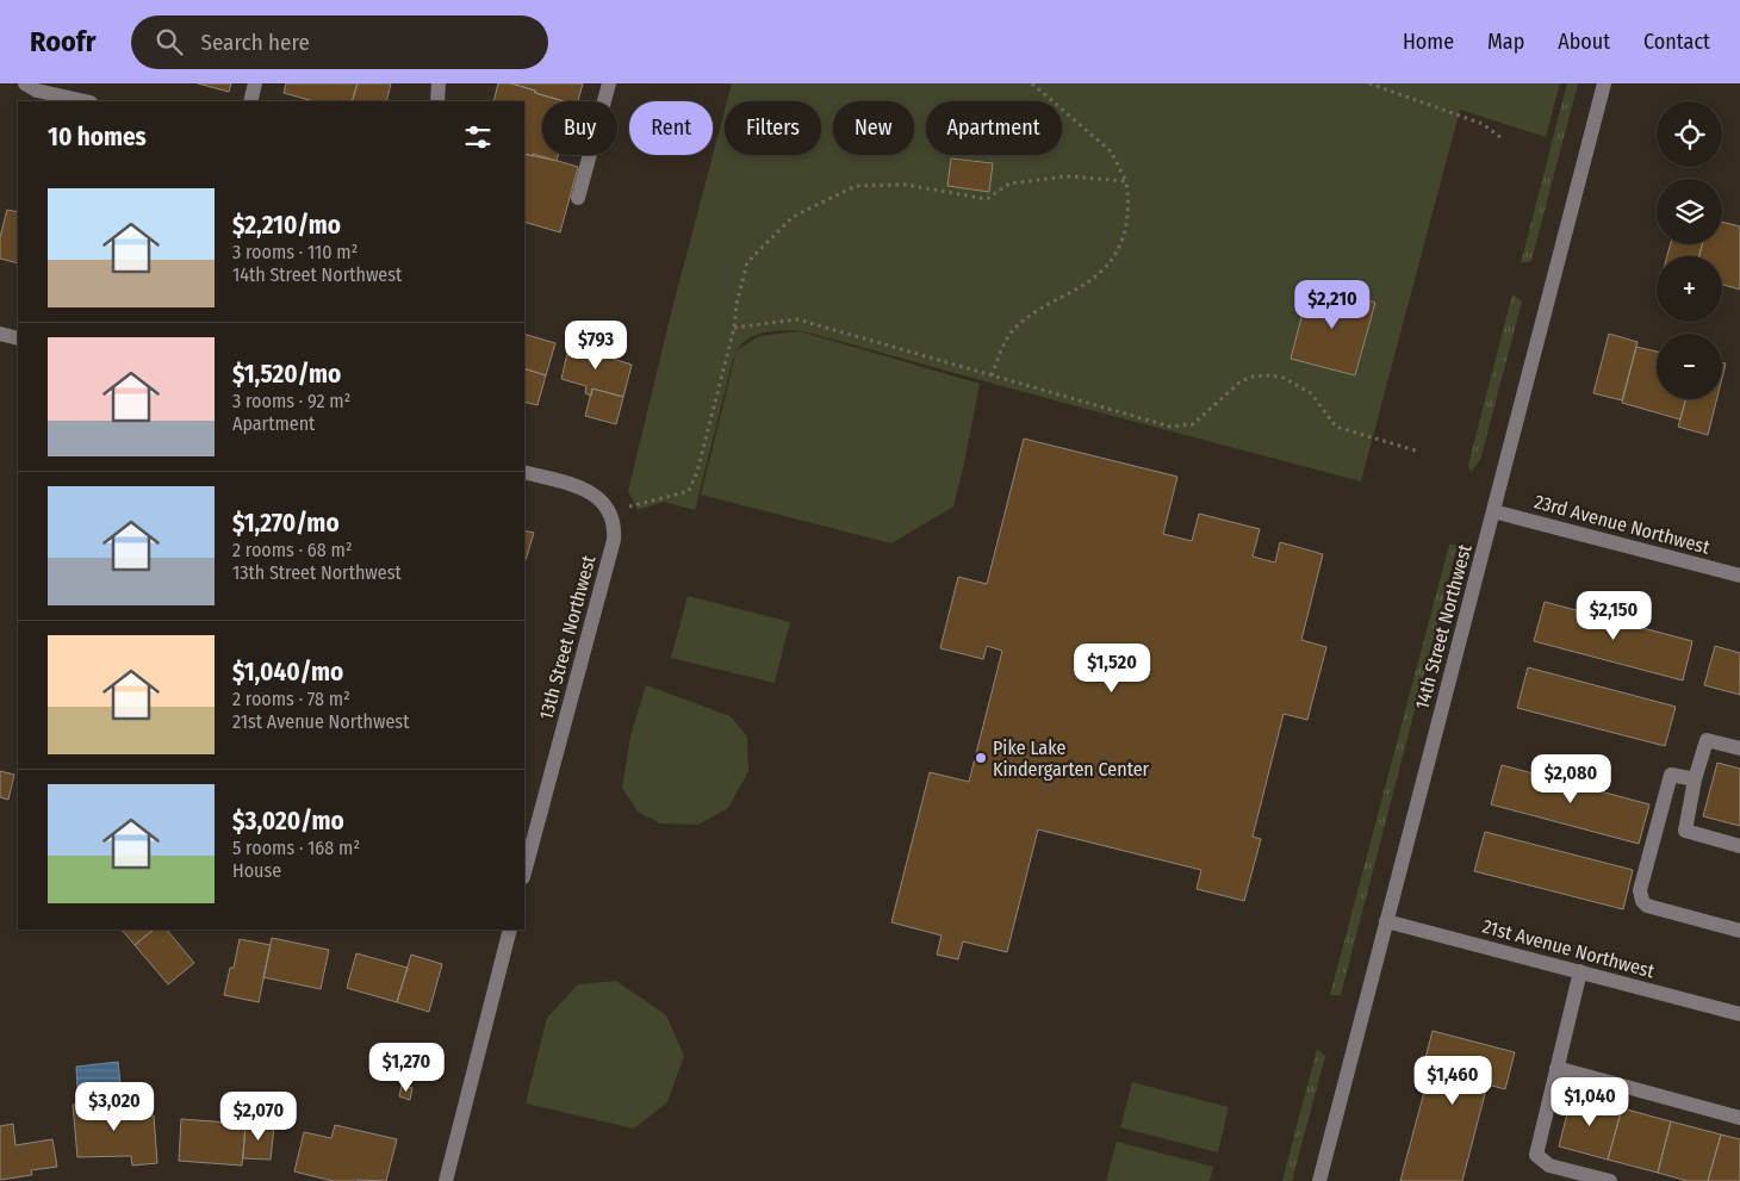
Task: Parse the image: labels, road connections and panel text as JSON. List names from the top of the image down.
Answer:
{
  "streets": {
    "street": [
      "23rd Avenue Northwest",
      "14th Street Northwest",
      "13th Street Northwest",
      "21st Avenue Northwest"
    ]
  },
  "crossings": [
    ["23rd Avenue Northwest", "14th Street Northwest"],
    ["14th Street Northwest", "21st Avenue Northwest"]
  ],
  "places": ["Pike Lake Kindergarten Center"],
  "page": {
    "header": "Roofr",
    "search": "Search here",
    "nav": [
      "Home",
      "Map",
      "About",
      "Contact"
    ],
    "map_buttons": ["+", "−"],
    "chip": [
      "Buy",
      "Rent",
      "Filters",
      "New",
      "Apartment"
    ],
    "heading": "10 homes",
    "list": [
      {
        "name": "$2,210/mo",
        "note": "3 rooms · 110 m² · 14th Street Northwest"
      },
      {
        "name": "$1,520/mo",
        "note": "3 rooms · 92 m² · Apartment"
      },
      {
        "name": "$1,270/mo",
        "note": "2 rooms · 68 m² · 13th Street Northwest"
      },
      {
        "name": "$1,040/mo",
        "note": "2 rooms · 78 m² · 21st Avenue Northwest"
      },
      {
        "name": "$3,020/mo",
        "note": "5 rooms · 168 m² · House"
      }
    ],
    "price": [
      "$2,210",
      "$793",
      "$2,150",
      "$1,520",
      "$2,080",
      "$1,270",
      "$1,460",
      "$1,040",
      "$3,020",
      "$2,070"
    ]
  }
}
